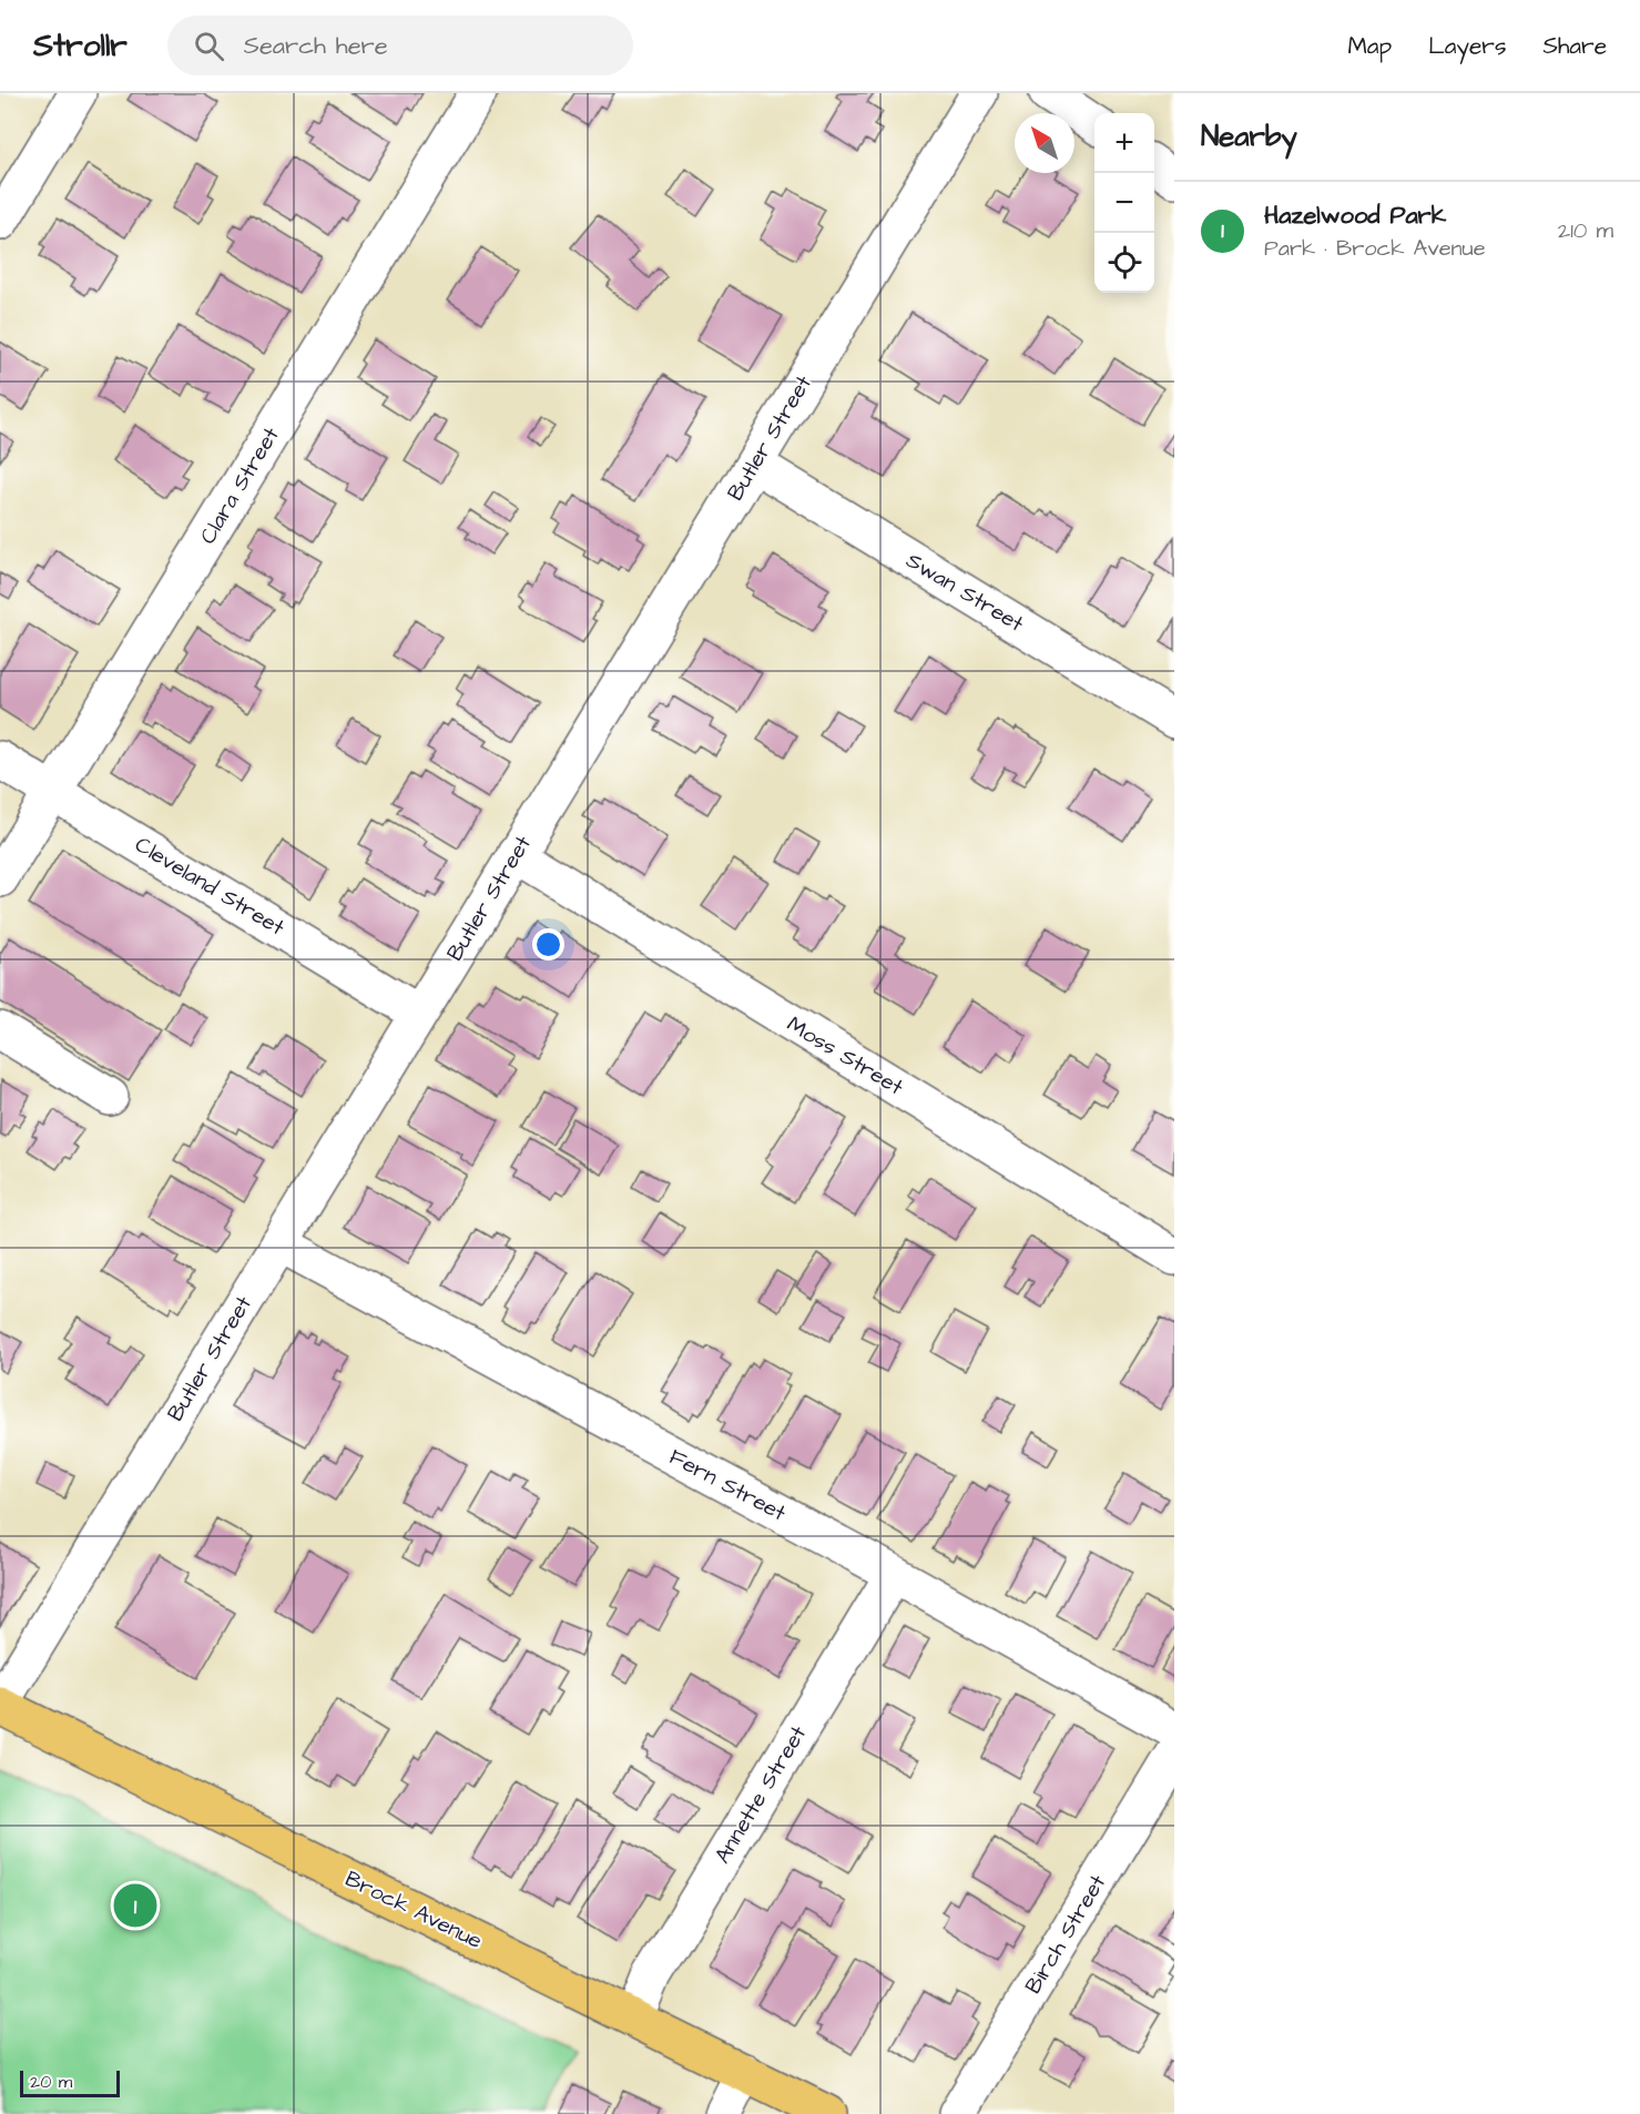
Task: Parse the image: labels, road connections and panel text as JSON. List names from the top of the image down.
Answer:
{
  "streets": {
    "main road": ["Brock Avenue"],
    "street": [
      "Butler Street",
      "Clara Street",
      "Swan Street",
      "Cleveland Street",
      "Moss Street",
      "Fern Street",
      "Annette Street",
      "Birch Street"
    ]
  },
  "crossings": [
    ["Butler Street", "Swan Street"],
    ["Butler Street", "Cleveland Street"],
    ["Butler Street", "Moss Street"],
    ["Butler Street", "Fern Street"],
    ["Butler Street", "Brock Avenue"],
    ["Clara Street", "Cleveland Street"],
    ["Fern Street", "Annette Street"],
    ["Annette Street", "Brock Avenue"]
  ],
  "scale_bar": "20 m",
  "north": "top left",
  "page": {
    "header": "Strollr",
    "search": "Search here",
    "nav": ["Map", "Layers", "Share"],
    "heading": "Nearby",
    "map_buttons": ["+", "−"],
    "list": [
      {
        "mark": "1",
        "name": "Hazelwood Park",
        "note": "Park · Brock Avenue",
        "value": "210 m"
      }
    ],
    "pins": "1",
    "scale": "20 m"
  }
}
